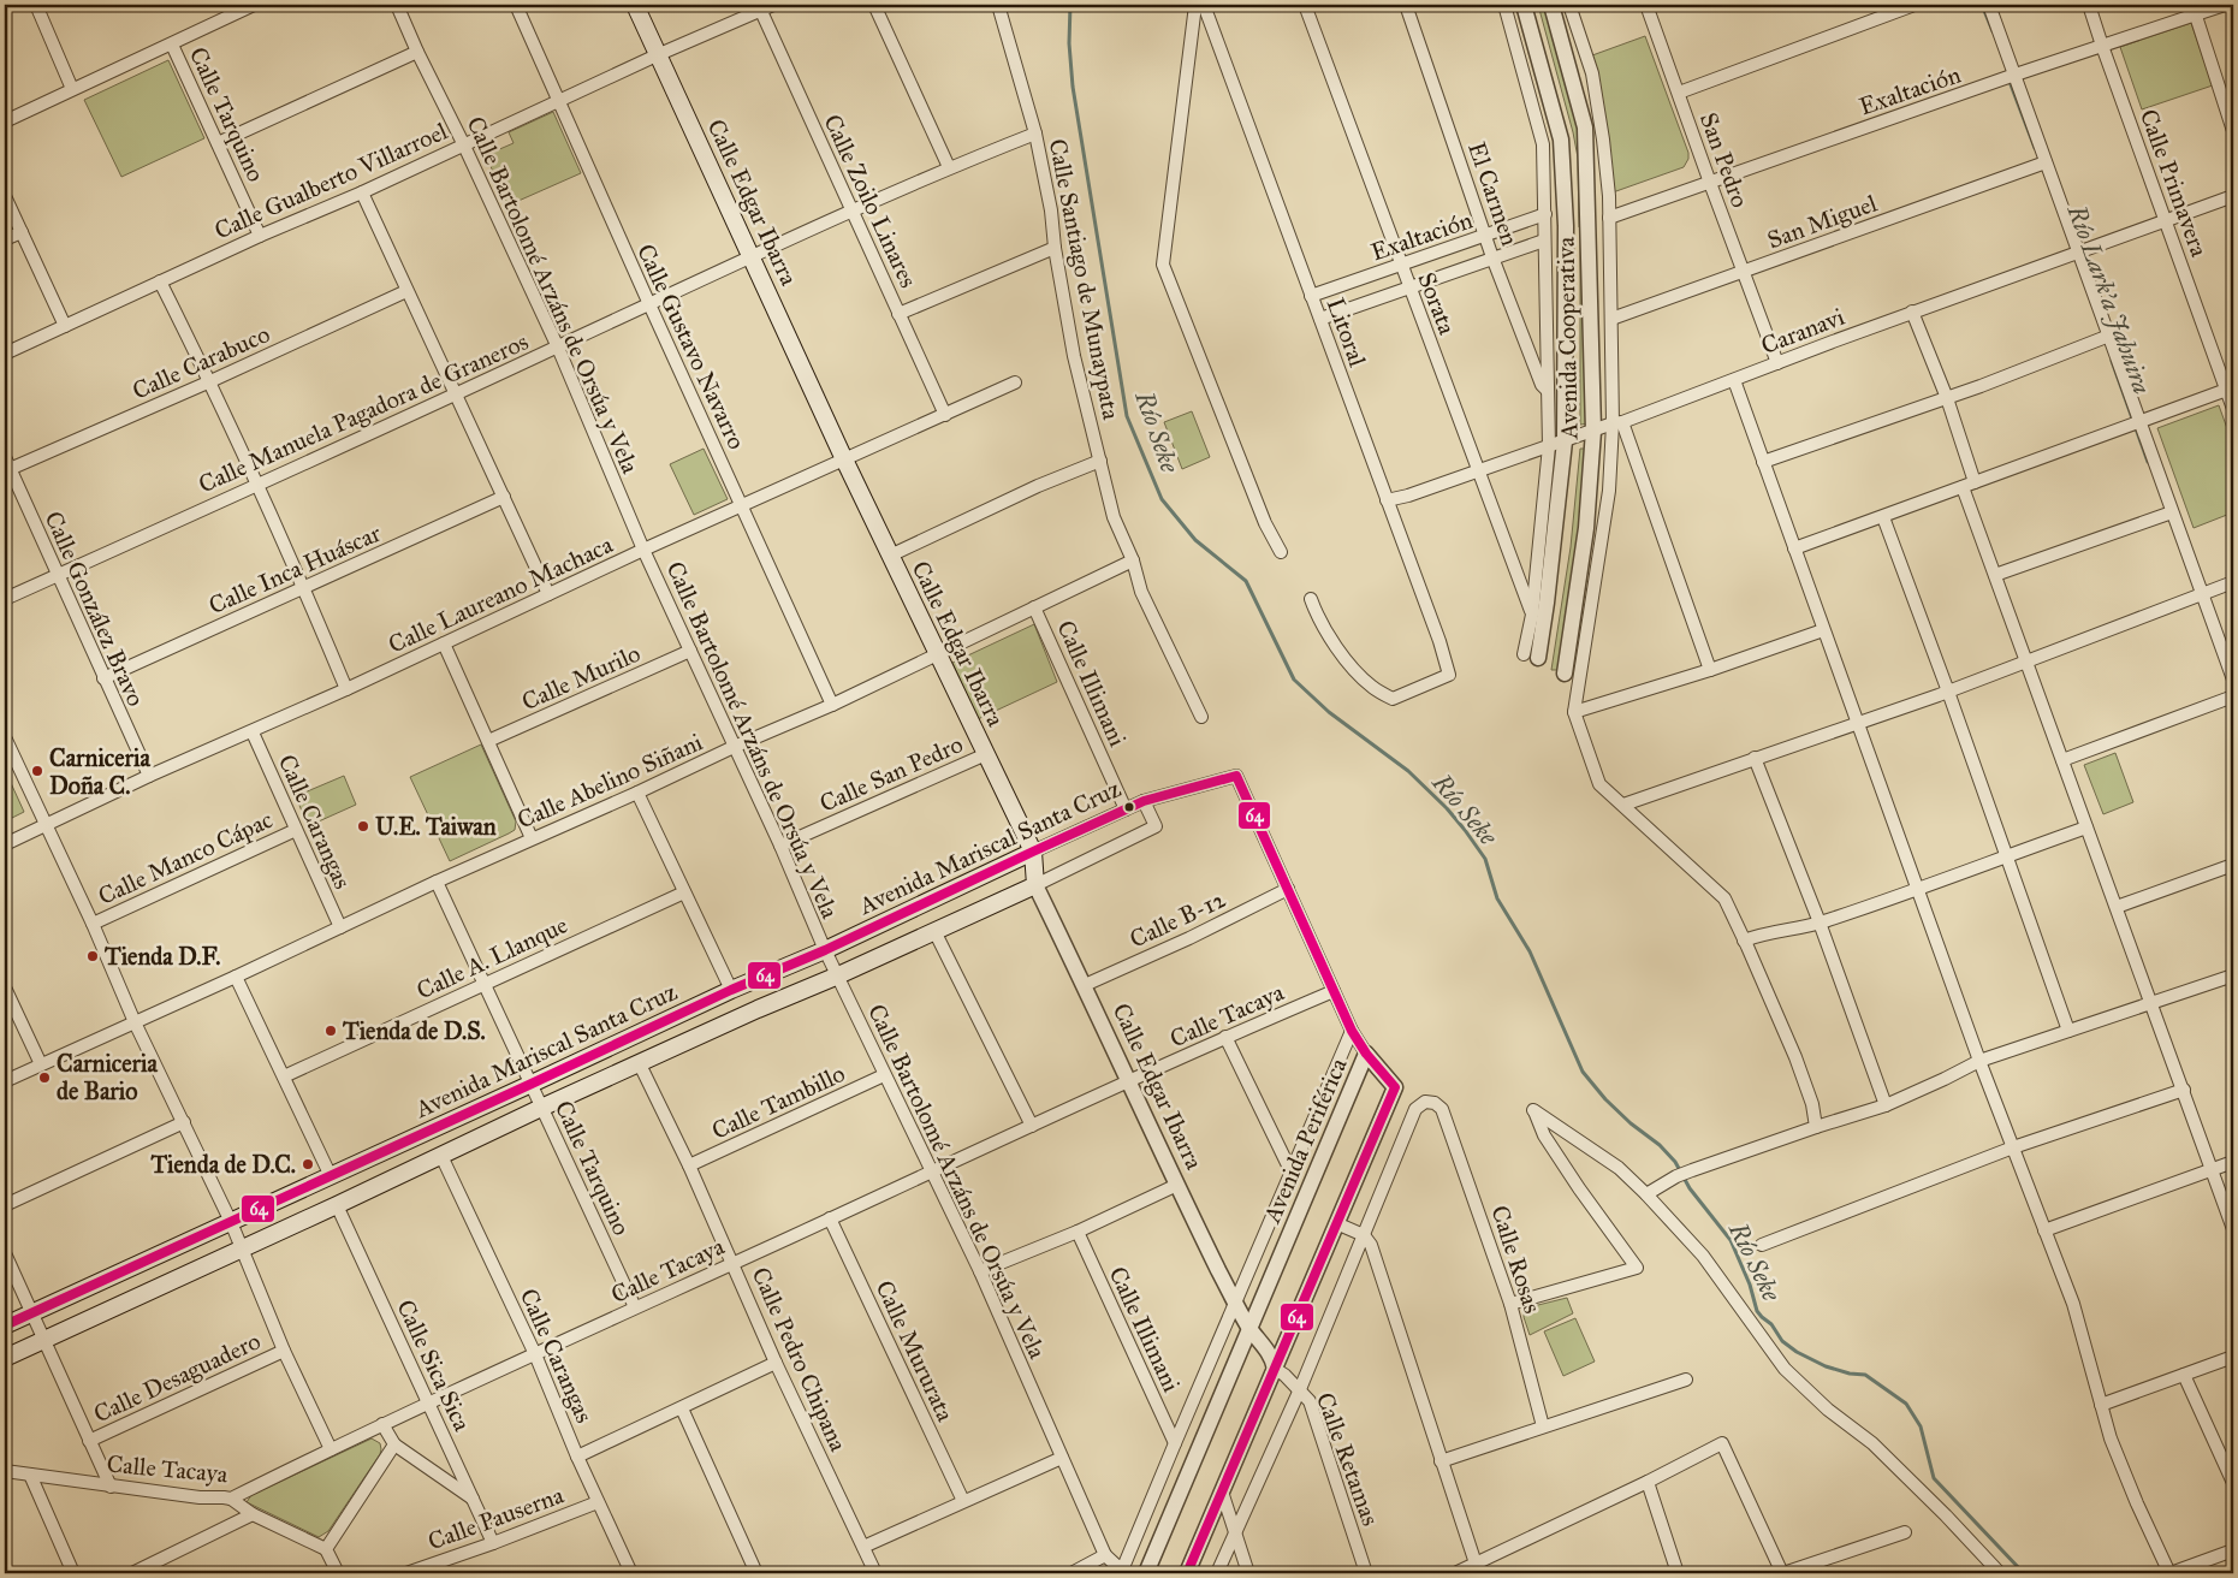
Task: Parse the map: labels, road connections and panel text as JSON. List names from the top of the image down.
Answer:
{
  "streets": {
    "main road": ["Calle Edgar Ibarra", "Avenida Mariscal Santa Cruz"],
    "street": [
      "Exaltación",
      "Calle Tarquino",
      "San Pedro",
      "Calle Gualberto Villarroel",
      "Calle Primavera",
      "El Carmen",
      "Calle Zoilo Linares",
      "San Miguel",
      "Calle Santiago de Munaypata",
      "Calle Bartolomé Arzáns de Orsúa y Vela",
      "Sorata",
      "Caranavi",
      "Litoral",
      "Avenida Cooperativa",
      "Calle Gustavo Navarro",
      "Calle Carabuco",
      "Calle Manuela Pagadora de Graneros",
      "Calle Inca Huáscar",
      "Calle Laureano Machaca",
      "Calle González Bravo",
      "Calle Murilo",
      "Calle Illimani",
      "Calle San Pedro",
      "Calle Abelino Siñani",
      "Calle Carangas",
      "Calle Manco Cápac",
      "Calle B-12",
      "Calle A. Llanque",
      "Calle Tacaya",
      "Calle Tambillo",
      "Avenida Periférica",
      "Calle Rosas",
      "Calle Mururata",
      "Calle Pedro Chipana",
      "Calle Sica Sica",
      "Calle Desaguadero",
      "Calle Retamas",
      "Calle Pauserna"
    ]
  },
  "crossings": [
    ["Exaltación", "San Pedro"],
    ["Exaltación", "Calle Primavera"],
    ["Exaltación", "El Carmen"],
    ["Exaltación", "Sorata"],
    ["Exaltación", "Litoral"],
    ["Calle Tarquino", "Calle Gualberto Villarroel"],
    ["Calle Tarquino", "Calle Abelino Siñani"],
    ["Calle Tarquino", "Avenida Mariscal Santa Cruz"],
    ["Calle Tarquino", "Calle A. Llanque"],
    ["Calle Tarquino", "Calle Tacaya"],
    ["San Pedro", "San Miguel"],
    ["San Pedro", "Caranavi"],
    ["Calle Gualberto Villarroel", "Calle Zoilo Linares"],
    ["Calle Gualberto Villarroel", "Calle Edgar Ibarra"],
    ["Calle Gualberto Villarroel", "Calle Bartolomé Arzáns de Orsúa y Vela"],
    ["Calle Gualberto Villarroel", "Calle Gustavo Navarro"],
    ["Calle Primavera", "Caranavi"],
    ["Calle Zoilo Linares", "Calle Manuela Pagadora de Graneros"],
    ["Calle Zoilo Linares", "Calle Laureano Machaca"],
    ["Calle Edgar Ibarra", "Calle Manuela Pagadora de Graneros"],
    ["Calle Edgar Ibarra", "Calle Laureano Machaca"],
    ["Calle Edgar Ibarra", "Calle San Pedro"],
    ["Calle Edgar Ibarra", "Calle Abelino Siñani"],
    ["Calle Edgar Ibarra", "Avenida Mariscal Santa Cruz"],
    ["Calle Edgar Ibarra", "Calle B-12"],
    ["Calle Edgar Ibarra", "Calle Tacaya"],
    ["Calle Edgar Ibarra", "Avenida Periférica"],
    ["Calle Edgar Ibarra", "Calle Retamas"],
    ["Calle Santiago de Munaypata", "Calle Manuela Pagadora de Graneros"],
    ["Calle Santiago de Munaypata", "Calle Abelino Siñani"],
    ["Calle Bartolomé Arzáns de Orsúa y Vela", "Calle Manuela Pagadora de Graneros"],
    ["Calle Bartolomé Arzáns de Orsúa y Vela", "Calle Laureano Machaca"],
    ["Calle Bartolomé Arzáns de Orsúa y Vela", "Calle Murilo"],
    ["Calle Bartolomé Arzáns de Orsúa y Vela", "Calle San Pedro"],
    ["Calle Bartolomé Arzáns de Orsúa y Vela", "Calle Abelino Siñani"],
    ["Calle Bartolomé Arzáns de Orsúa y Vela", "Avenida Mariscal Santa Cruz"],
    ["Calle Bartolomé Arzáns de Orsúa y Vela", "Calle Tacaya"],
    ["Calle Bartolomé Arzáns de Orsúa y Vela", "Calle Tambillo"],
    ["Sorata", "Caranavi"],
    ["Caranavi", "Litoral"],
    ["Caranavi", "Avenida Cooperativa"],
    ["Calle Gustavo Navarro", "Calle Manuela Pagadora de Graneros"],
    ["Calle Gustavo Navarro", "Calle Laureano Machaca"],
    ["Calle Gustavo Navarro", "Calle Abelino Siñani"],
    ["Calle Carabuco", "Calle González Bravo"],
    ["Calle Manuela Pagadora de Graneros", "Calle González Bravo"],
    ["Calle Inca Huáscar", "Calle González Bravo"],
    ["Calle Laureano Machaca", "Calle González Bravo"],
    ["Calle Laureano Machaca", "Calle Carangas"],
    ["Calle Illimani", "Calle Abelino Siñani"],
    ["Calle Illimani", "Avenida Mariscal Santa Cruz"],
    ["Calle Abelino Siñani", "Calle Carangas"],
    ["Calle Carangas", "Avenida Mariscal Santa Cruz"],
    ["Calle Carangas", "Calle Manco Cápac"],
    ["Calle Carangas", "Calle Tacaya"],
    ["Calle Carangas", "Calle Pauserna"],
    ["Avenida Mariscal Santa Cruz", "Calle Pedro Chipana"],
    ["Avenida Mariscal Santa Cruz", "Calle Sica Sica"],
    ["Calle Tacaya", "Calle Mururata"],
    ["Calle Tacaya", "Calle Pedro Chipana"],
    ["Calle Tacaya", "Calle Sica Sica"],
    ["Calle Tambillo", "Calle Pedro Chipana"],
    ["Avenida Periférica", "Calle Retamas"],
    ["Calle Sica Sica", "Calle Pauserna"]
  ],
  "water": ["Río Lark’a Jahuira", "Río Seke"],
  "places": [
    "Carniceria Doña C.",
    "U.E. Taiwan",
    "Tienda D.F.",
    "Tienda de D.S.",
    "Carniceria de Bario",
    "Tienda de D.C."
  ],
  "lines": ["transit line 64"]
}
